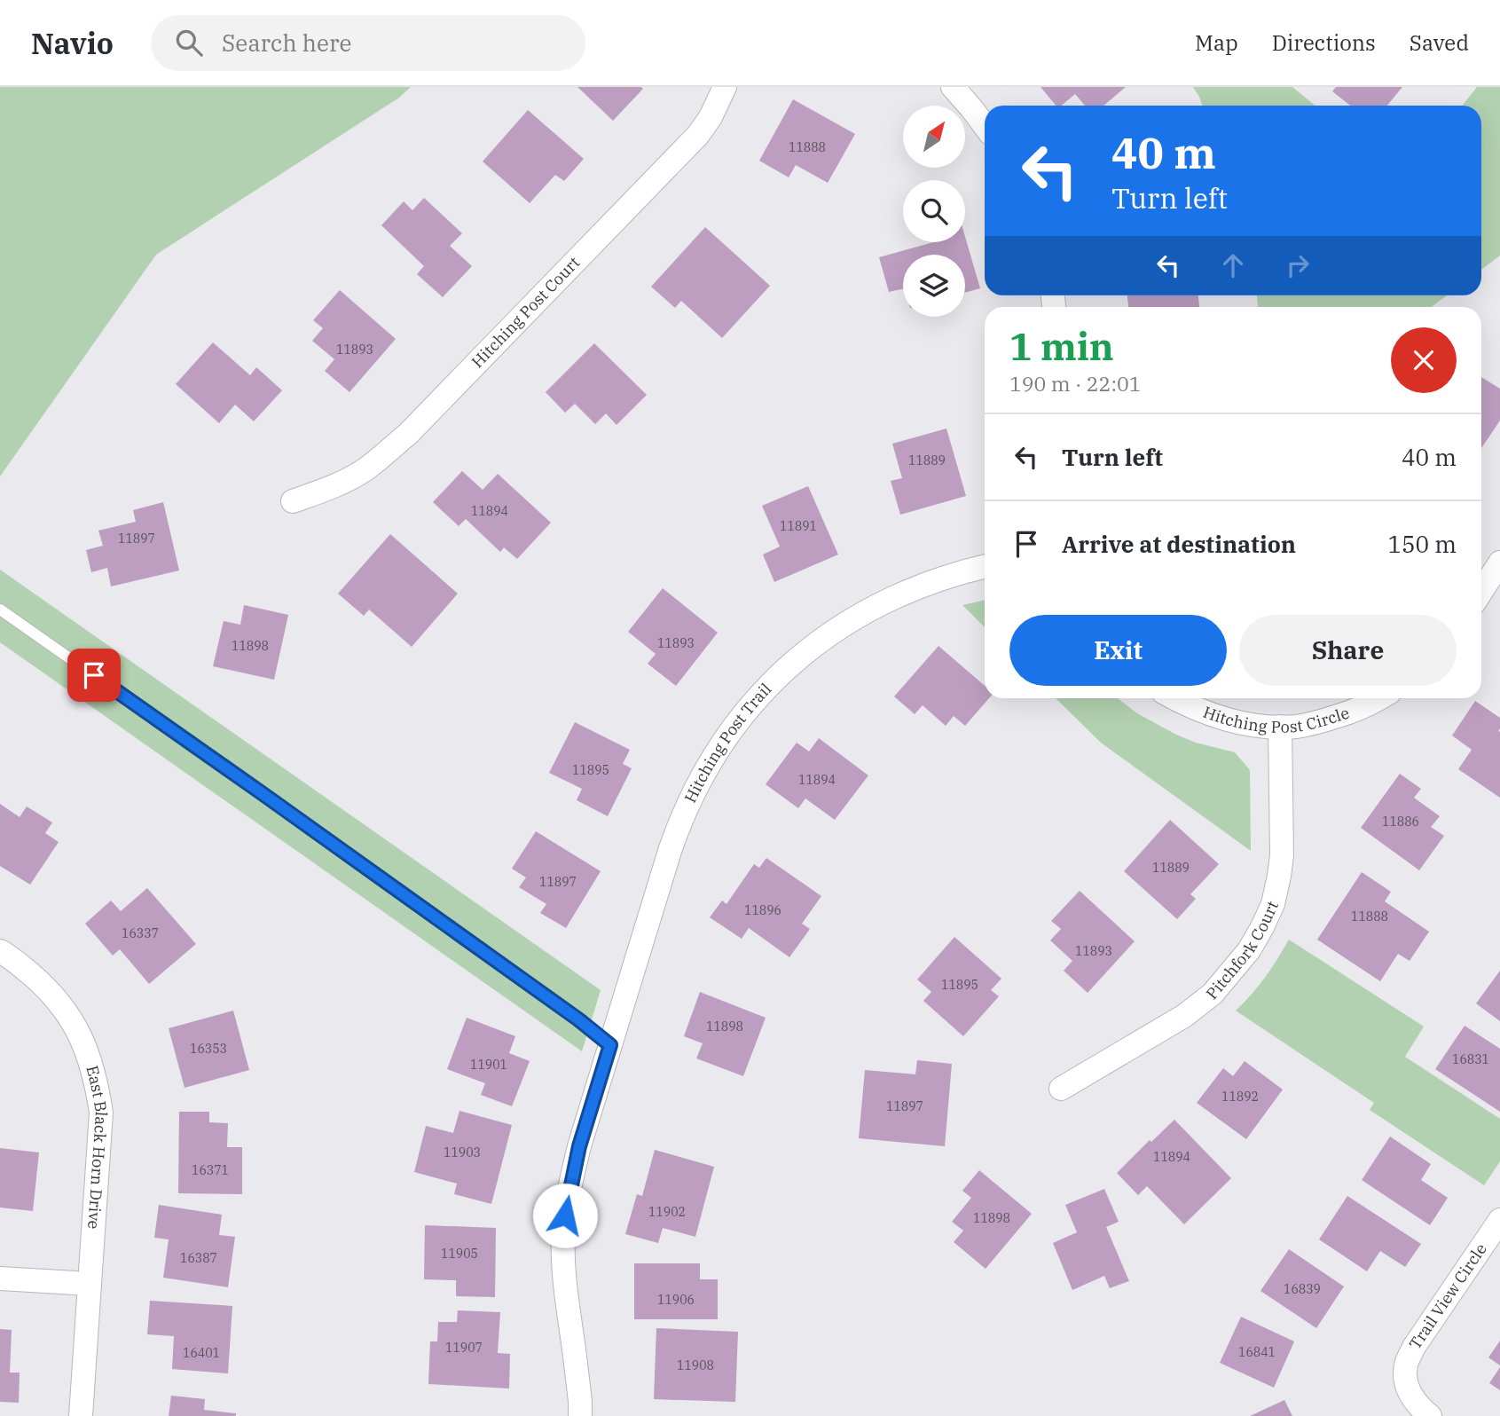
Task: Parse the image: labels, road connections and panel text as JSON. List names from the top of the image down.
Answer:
{
  "streets": {
    "street": [
      "Hitching Post Court",
      "Hitching Post Circle",
      "Hitching Post Trail",
      "Pitchfork Court",
      "East Black Horn Drive",
      "Trail View Circle"
    ]
  },
  "crossings": [
    ["Hitching Post Circle", "Pitchfork Court"]
  ],
  "house_numbers": [
    "11888",
    "11893",
    "11889",
    "11894",
    "11891",
    "11897",
    "11893",
    "11898",
    "11895",
    "11894",
    "11886",
    "11889",
    "11897",
    "11896",
    "11888",
    "16337",
    "11893",
    "11895",
    "11898",
    "16353",
    "16831",
    "11901",
    "11892",
    "11897",
    "11903",
    "11894",
    "16371",
    "11902",
    "11898",
    "11905",
    "16387",
    "16839",
    "11906",
    "11907",
    "16841",
    "16401",
    "11908"
  ],
  "north": "top right",
  "page": {
    "header": "Navio",
    "search": "Search here",
    "nav": ["Map", "Directions", "Saved"],
    "turn": ["40 m", "Turn left"],
    "heading": ["1 min", "190 m · 22:01"],
    "list": [
      {
        "name": "Turn left",
        "value": "40 m"
      },
      {
        "name": "Arrive at destination",
        "value": "150 m"
      }
    ],
    "buttons": ["Exit", "Share"]
  }
}
